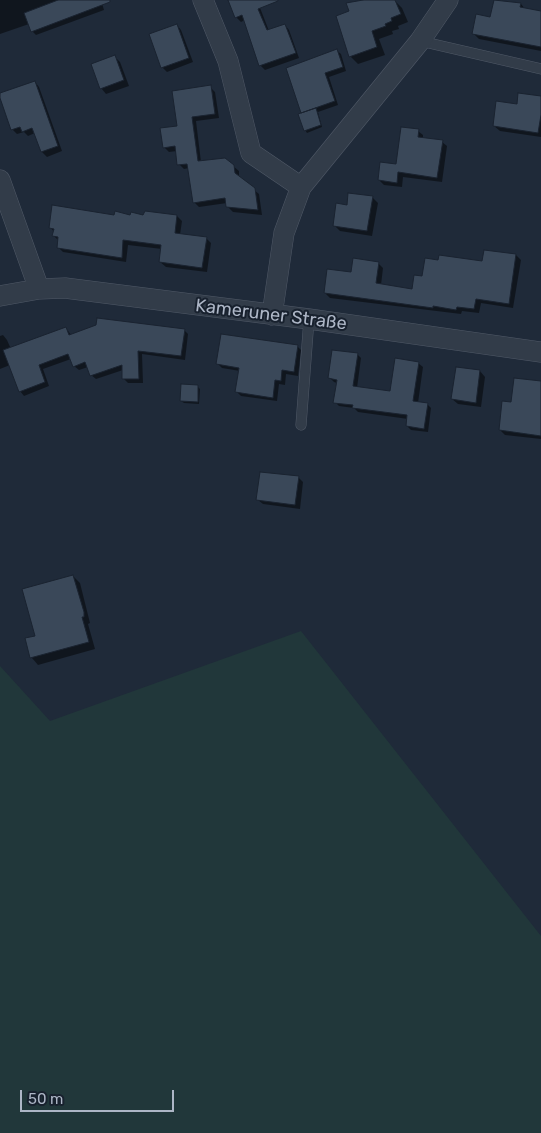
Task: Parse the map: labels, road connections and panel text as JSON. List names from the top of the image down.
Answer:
{
  "streets": {
    "street": ["Kameruner Straße"]
  },
  "scale_bar": "50 m"
}
